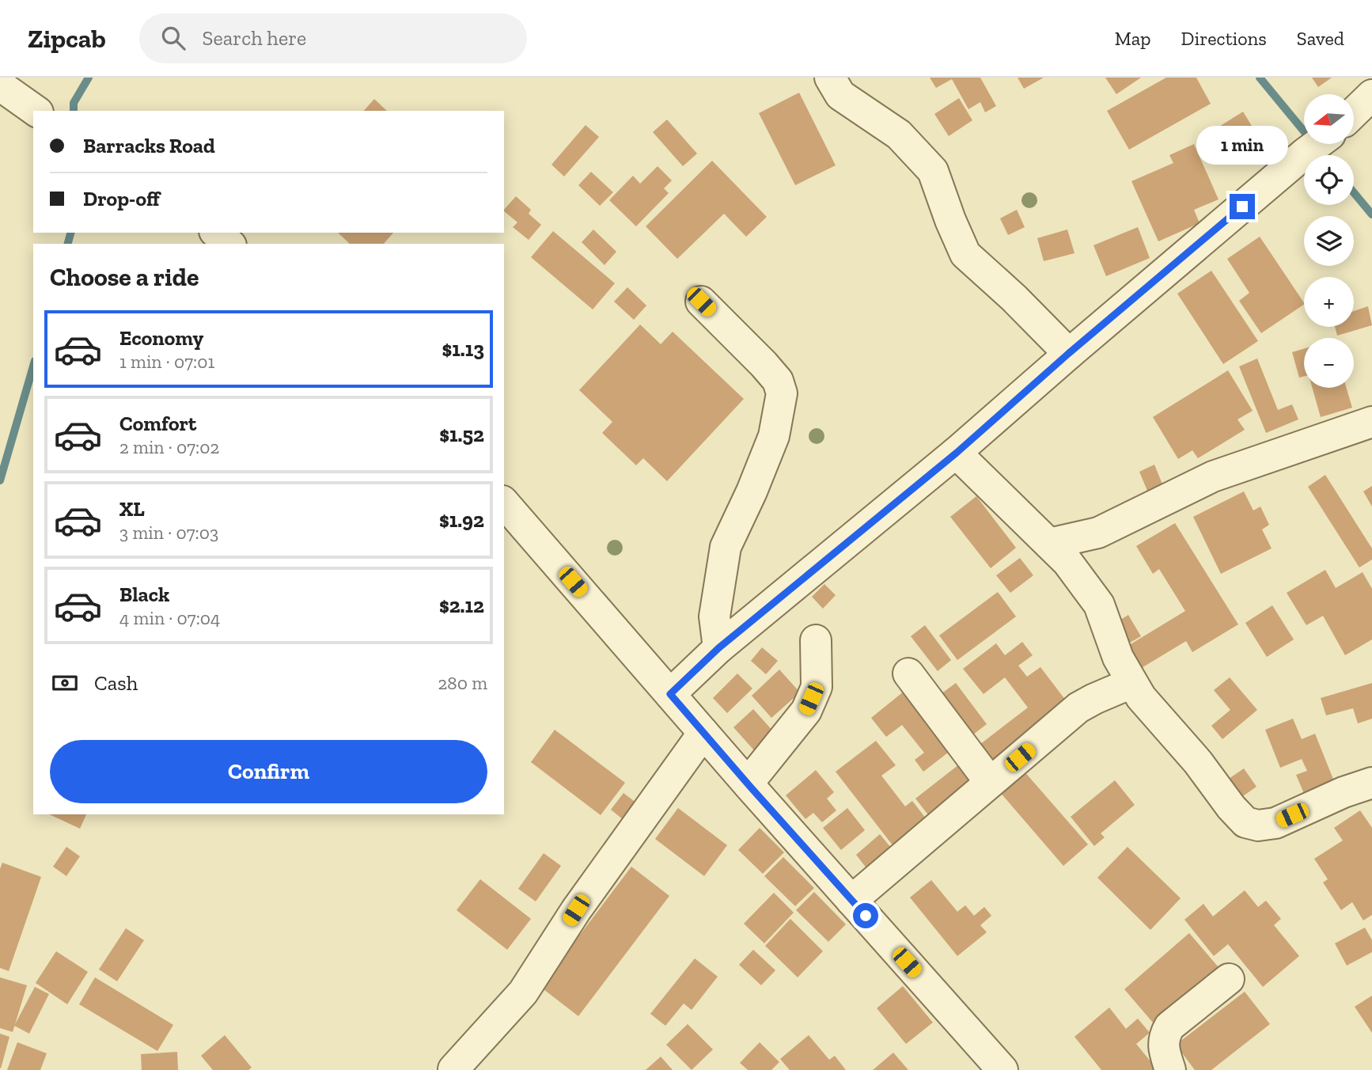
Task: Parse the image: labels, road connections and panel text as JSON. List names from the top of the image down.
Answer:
{
  "north": "left",
  "page": {
    "header": "Zipcab",
    "search": "Search here",
    "nav": ["Map", "Directions", "Saved"],
    "map_buttons": ["+", "−"],
    "banner": ["Barracks Road", "Drop-off"],
    "bubble": "1 min",
    "heading": "Choose a ride",
    "list": [
      {
        "name": "Economy",
        "note": "1 min · 07:01",
        "value": "$1.13"
      },
      {
        "name": "Comfort",
        "note": "2 min · 07:02",
        "value": "$1.52"
      },
      {
        "name": "XL",
        "note": "3 min · 07:03",
        "value": "$1.92"
      },
      {
        "name": "Black",
        "note": "4 min · 07:04",
        "value": "$2.12"
      }
    ],
    "pay": ["Cash", "280 m"],
    "buttons": "Confirm"
  }
}
